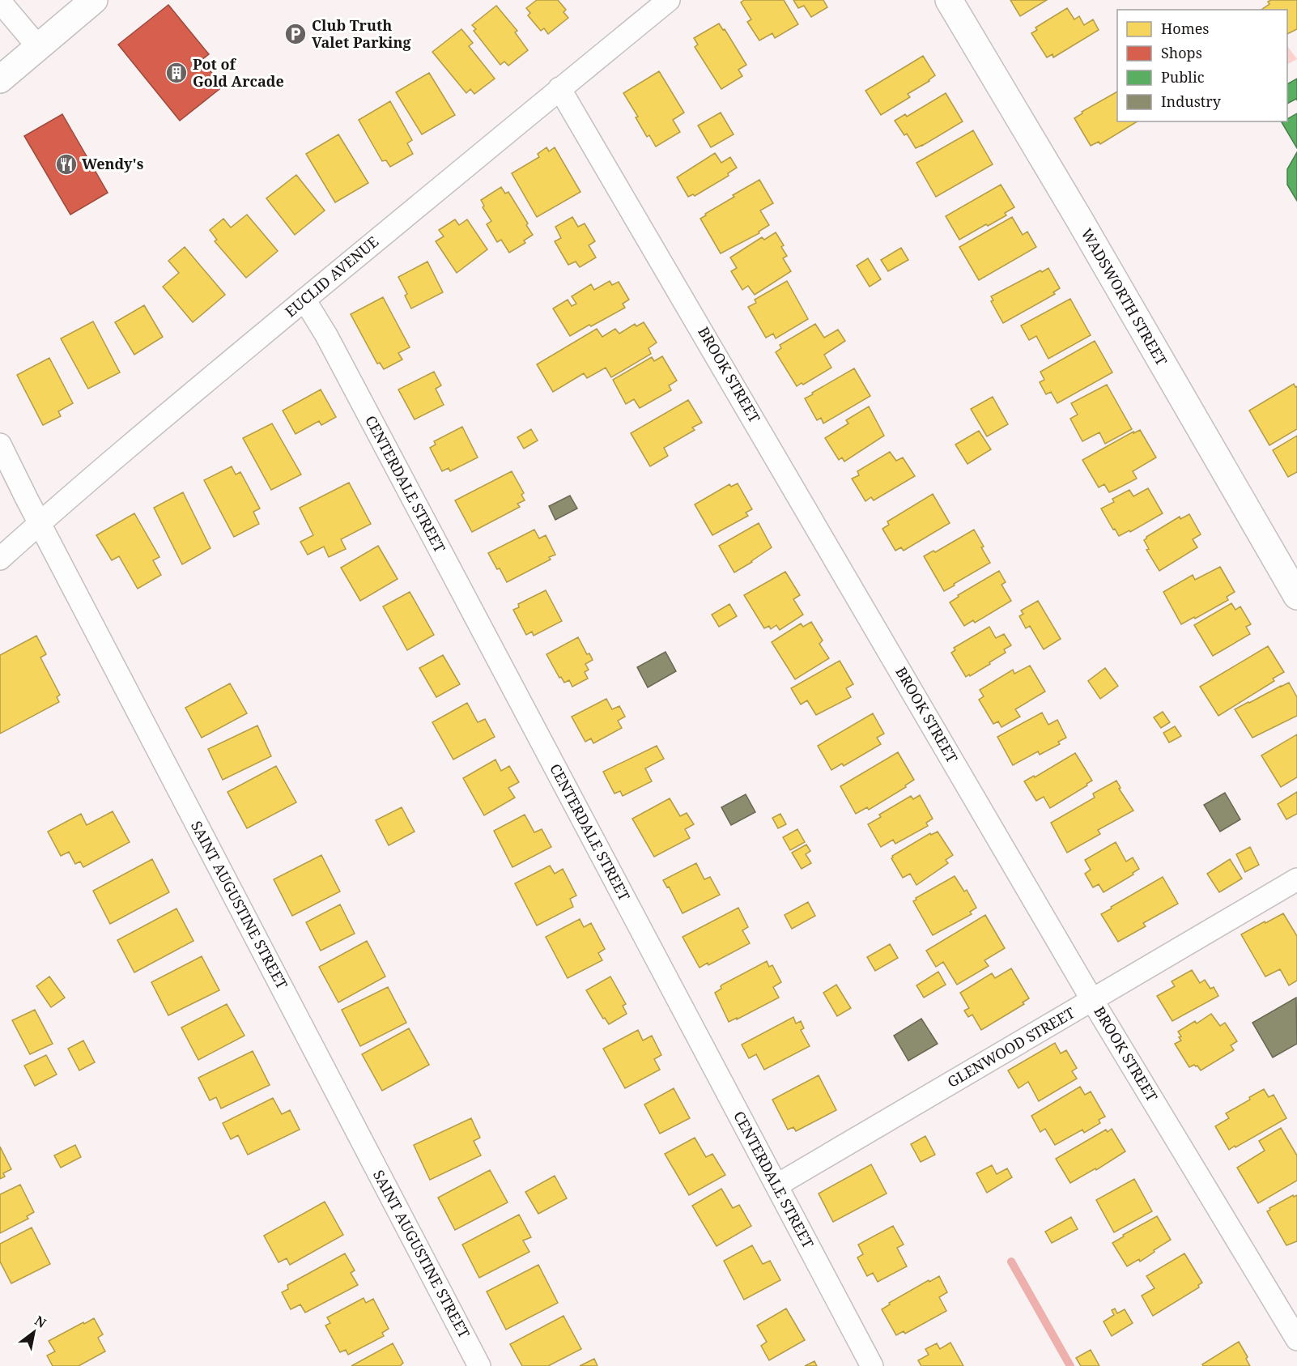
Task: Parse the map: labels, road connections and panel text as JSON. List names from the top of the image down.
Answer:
{
  "streets": {
    "street": [
      "EUCLID AVENUE",
      "WADSWORTH STREET",
      "BROOK STREET",
      "CENTERDALE STREET",
      "SAINT AUGUSTINE STREET",
      "GLENWOOD STREET"
    ]
  },
  "crossings": [
    ["EUCLID AVENUE", "BROOK STREET"],
    ["EUCLID AVENUE", "CENTERDALE STREET"],
    ["EUCLID AVENUE", "SAINT AUGUSTINE STREET"],
    ["BROOK STREET", "GLENWOOD STREET"],
    ["CENTERDALE STREET", "GLENWOOD STREET"]
  ],
  "places": {
    "parking": ["Club Truth Valet Parking"],
    "building": ["Pot of Gold Arcade"],
    "restaurant": ["Wendy's"]
  },
  "legend": [
    "Homes",
    "Shops",
    "Public",
    "Industry"
  ],
  "north": "top right"
}
